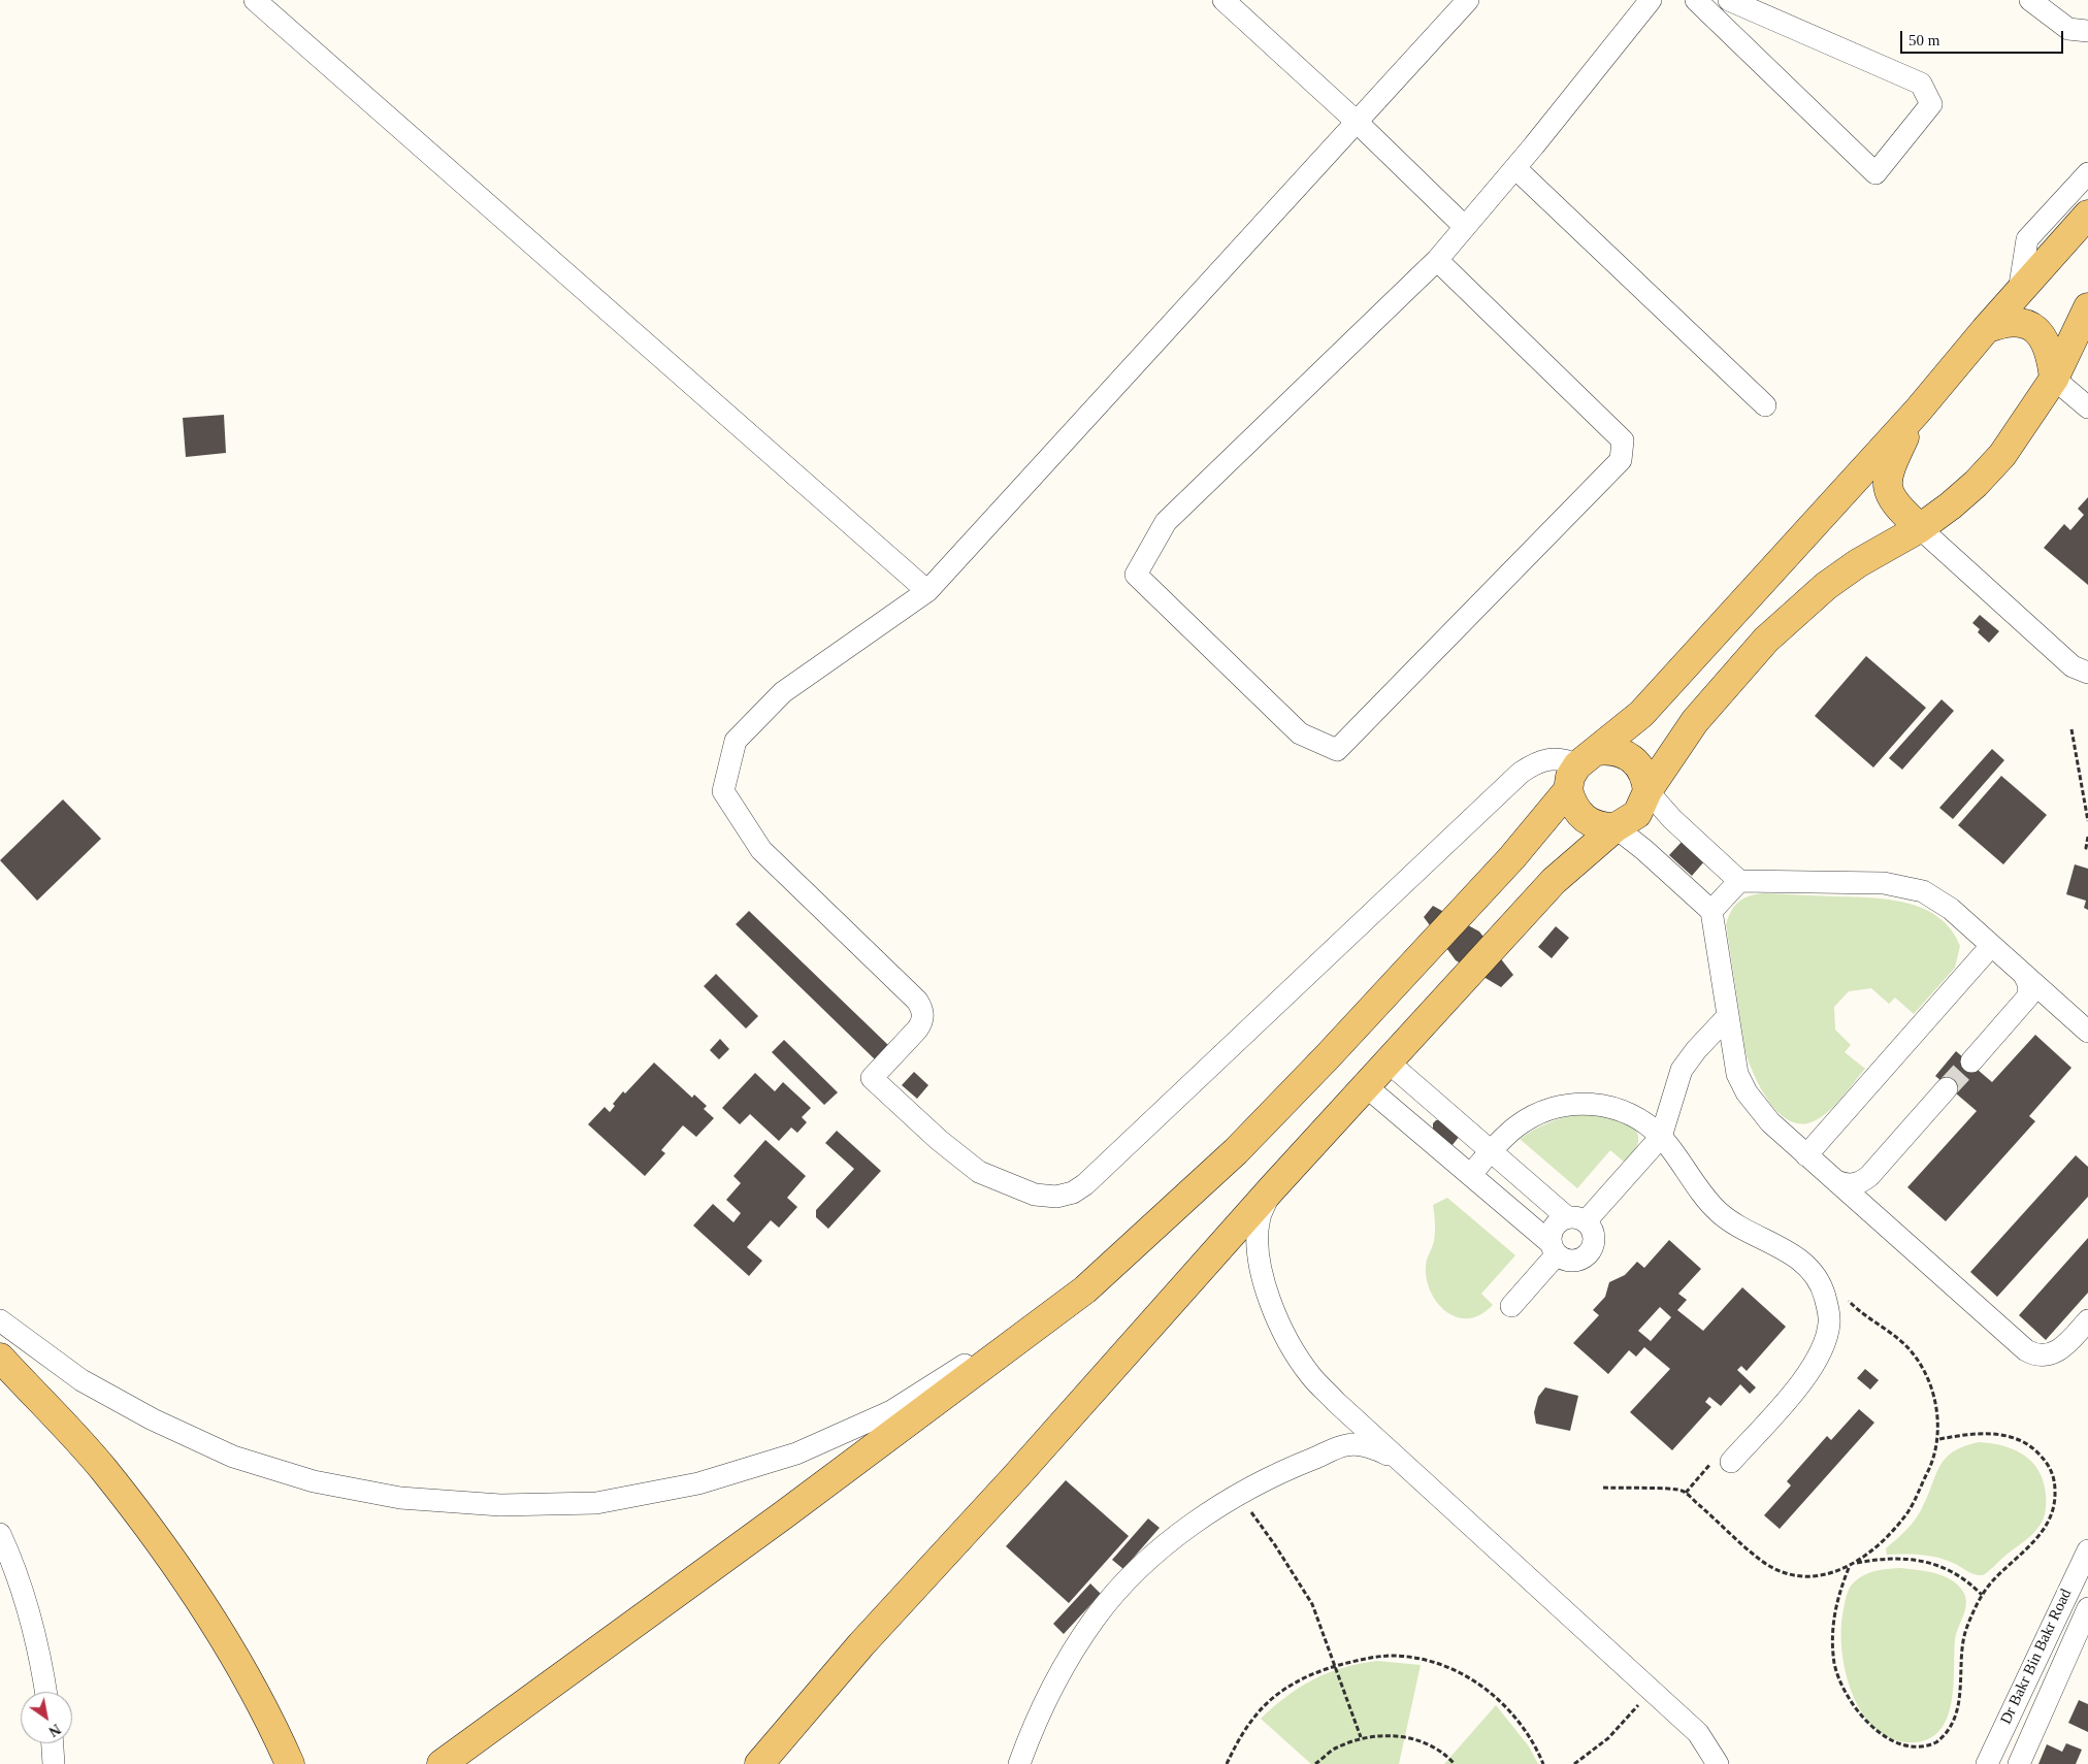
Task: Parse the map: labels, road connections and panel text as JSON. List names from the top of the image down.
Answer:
{
  "streets": {
    "street": ["Dr Bakr Bin Bakr Road"]
  },
  "scale_bar": "50 m",
  "north": "bottom right"
}
